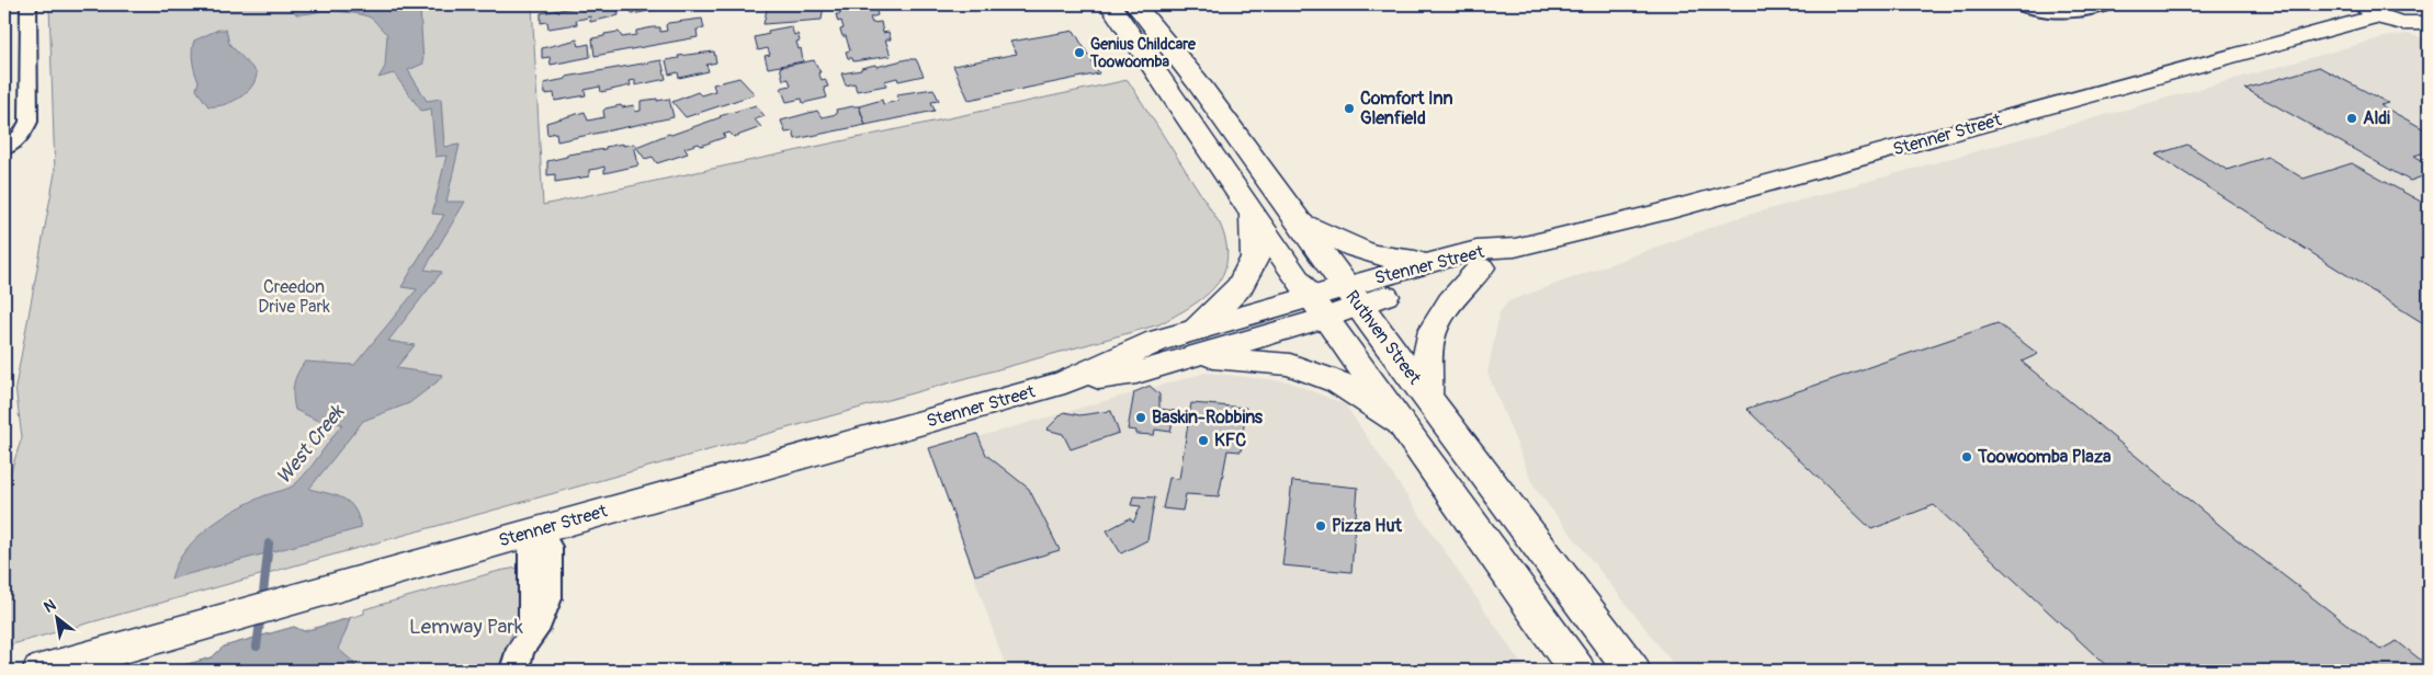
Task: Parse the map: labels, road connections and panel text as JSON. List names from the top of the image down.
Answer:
{
  "streets": {
    "main road": ["Stenner Street", "Ruthven Street"]
  },
  "crossings": [
    ["Stenner Street", "Ruthven Street"]
  ],
  "water": ["West Creek"],
  "parks": ["Creedon Drive Park", "Lemway Park"],
  "places": [
    "Genius Childcare Toowoomba",
    "Comfort Inn Glenfield",
    "Aldi",
    "Baskin-Robbins",
    "KFC",
    "Toowoomba Plaza",
    "Pizza Hut"
  ],
  "north": "top left"
}
